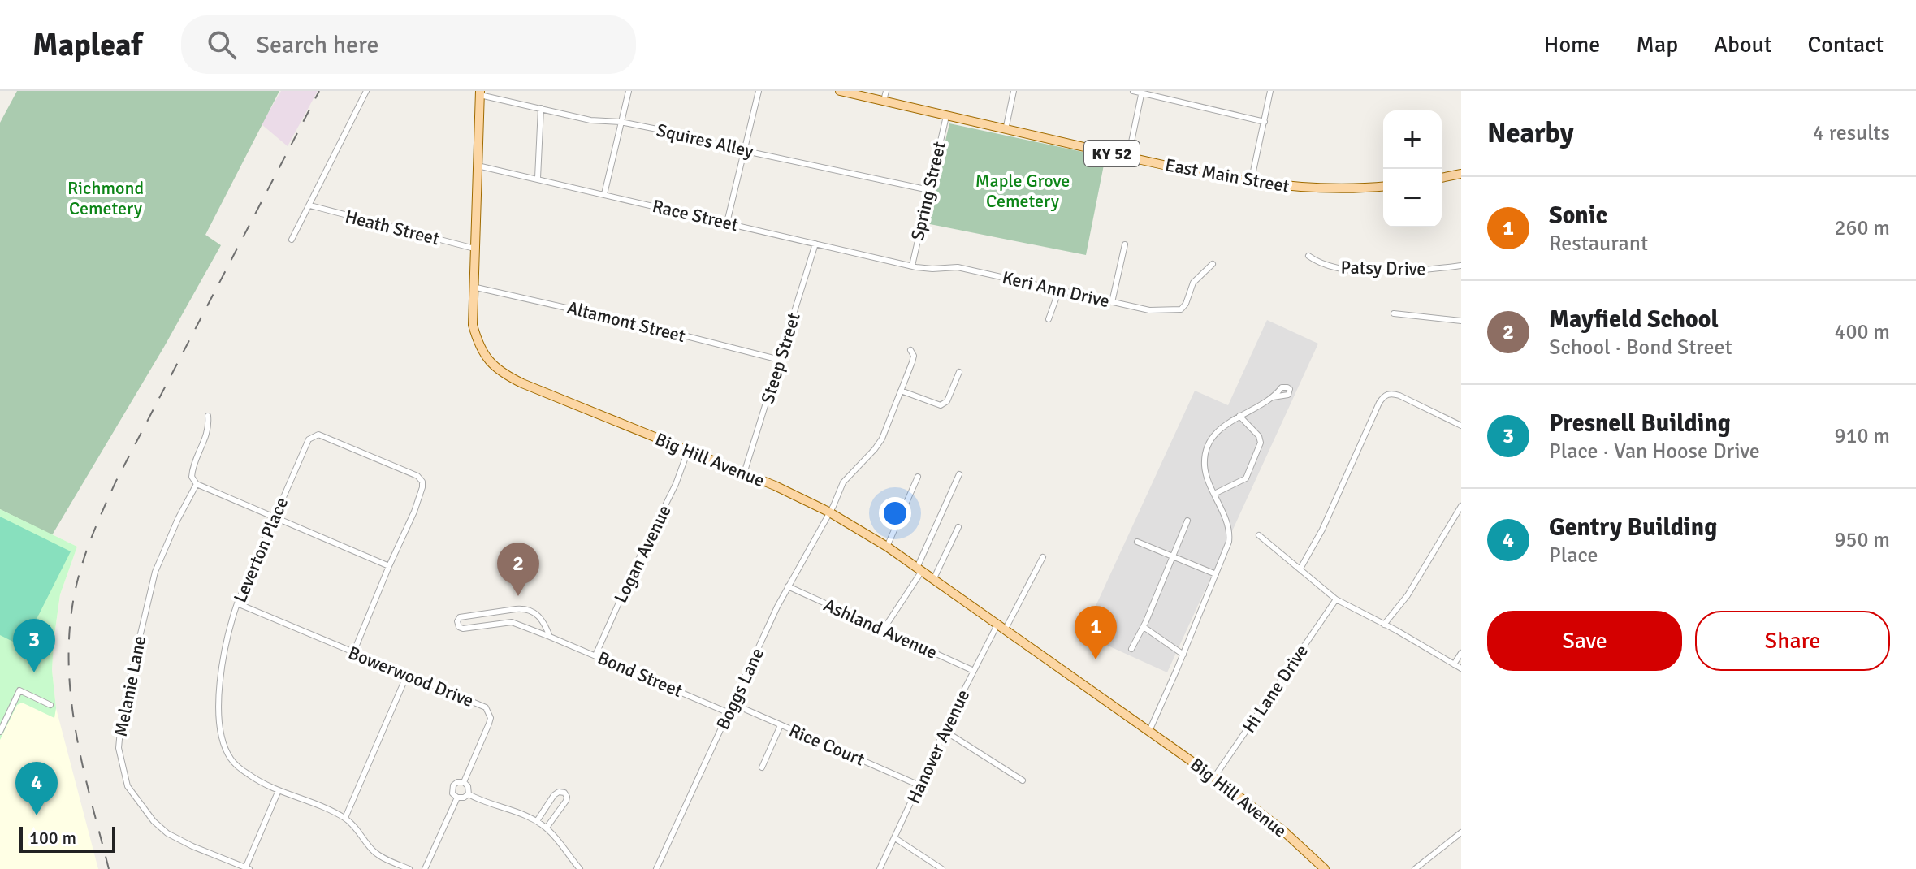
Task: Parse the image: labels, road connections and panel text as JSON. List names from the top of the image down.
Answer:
{
  "streets": {
    "main road": ["KY 52", "East Main Street", "Big Hill Avenue"],
    "street": [
      "Squires Alley",
      "Spring Street",
      "Race Street",
      "Heath Street",
      "Patsy Drive",
      "Keri Ann Drive",
      "Altamont Street",
      "Steep Street",
      "Leverton Place",
      "Logan Avenue",
      "Ashland Avenue",
      "Bond Street",
      "Bowerwood Drive",
      "Melanie Lane",
      "Boggs Lane",
      "Hi Lane Drive",
      "Rice Court",
      "Hanover Avenue"
    ]
  },
  "crossings": [
    ["Squires Alley", "Spring Street"],
    ["Squires Alley", "Big Hill Avenue"],
    ["East Main Street", "Spring Street"],
    ["Spring Street", "Race Street"],
    ["Spring Street", "Keri Ann Drive"],
    ["Race Street", "Keri Ann Drive"],
    ["Race Street", "Steep Street"],
    ["Race Street", "Big Hill Avenue"],
    ["Heath Street", "Big Hill Avenue"],
    ["Altamont Street", "Steep Street"],
    ["Altamont Street", "Big Hill Avenue"],
    ["Steep Street", "Big Hill Avenue"],
    ["Big Hill Avenue", "Logan Avenue"],
    ["Big Hill Avenue", "Boggs Lane"],
    ["Big Hill Avenue", "Hi Lane Drive"],
    ["Big Hill Avenue", "Hanover Avenue"],
    ["Leverton Place", "Bowerwood Drive"],
    ["Logan Avenue", "Bond Street"],
    ["Ashland Avenue", "Boggs Lane"],
    ["Ashland Avenue", "Hanover Avenue"],
    ["Bond Street", "Boggs Lane"],
    ["Boggs Lane", "Rice Court"],
    ["Rice Court", "Hanover Avenue"]
  ],
  "parks": ["Maple Grove Cemetery", "Richmond Cemetery"],
  "scale_bar": "100 m",
  "page": {
    "header": "Mapleaf",
    "search": "Search here",
    "nav": [
      "Home",
      "Map",
      "About",
      "Contact"
    ],
    "heading": ["Nearby", "4 results"],
    "map_buttons": ["+", "−"],
    "list": [
      {
        "mark": "1",
        "name": "Sonic",
        "note": "Restaurant",
        "value": "260 m"
      },
      {
        "mark": "2",
        "name": "Mayfield School",
        "note": "School · Bond Street",
        "value": "400 m"
      },
      {
        "mark": "3",
        "name": "Presnell Building",
        "note": "Place · Van Hoose Drive",
        "value": "910 m"
      },
      {
        "mark": "4",
        "name": "Gentry Building",
        "note": "Place",
        "value": "950 m"
      }
    ],
    "pins": [
      "2",
      "1",
      "3",
      "4"
    ],
    "buttons": ["Save", "Share"],
    "scale": "100 m"
  }
}
